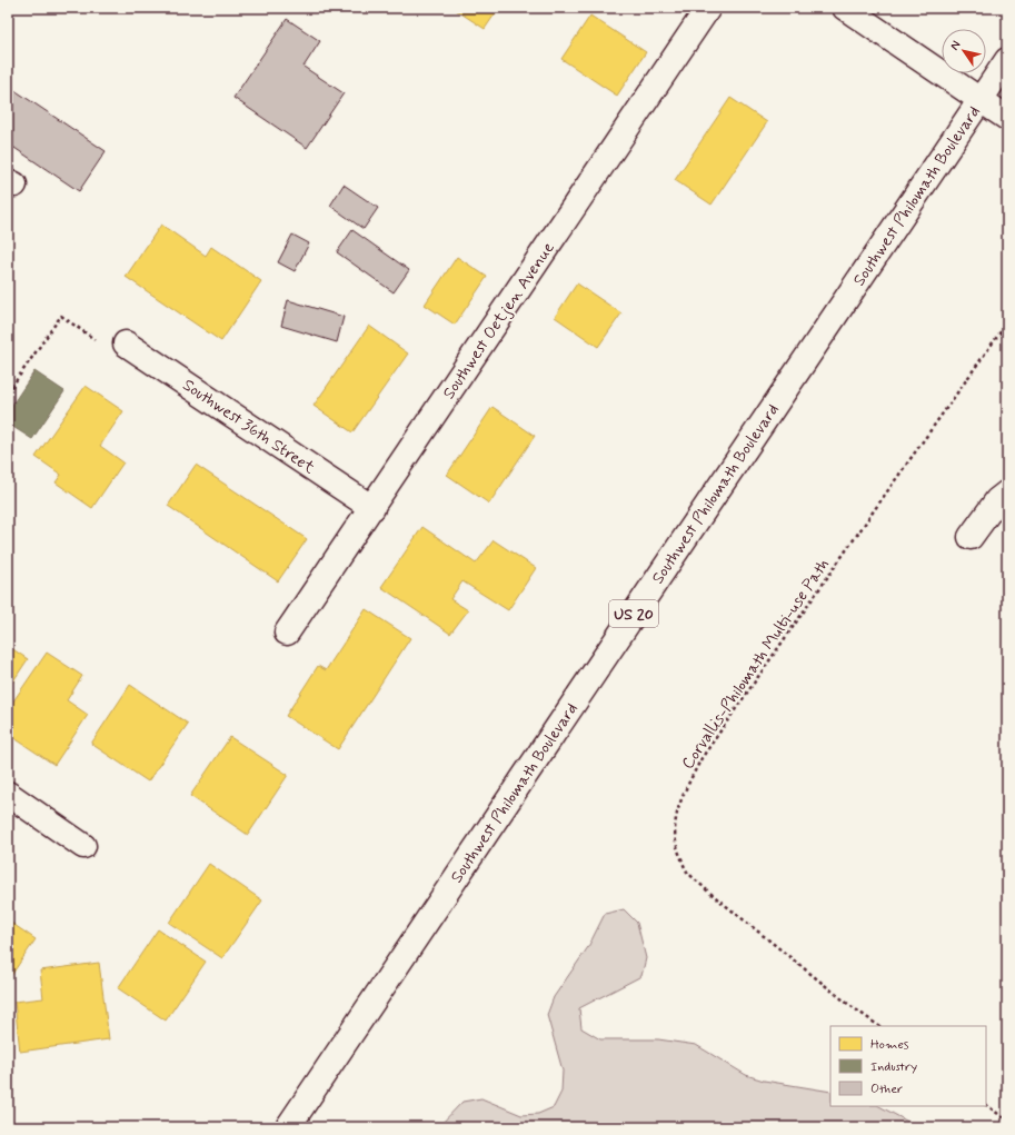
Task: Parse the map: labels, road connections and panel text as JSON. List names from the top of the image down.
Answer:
{
  "streets": {
    "main road": [
      "Southwest Philomath Boulevard",
      "Southwest Oetjen Avenue",
      "Southwest 36th Street",
      "US 20"
    ],
    "path": ["Corvallis-Philomath Multi-use Path"]
  },
  "crossings": [
    ["Southwest Oetjen Avenue", "Southwest 36th Street"]
  ],
  "legend": ["Homes", "Industry", "Other"],
  "north": "top left"
}
